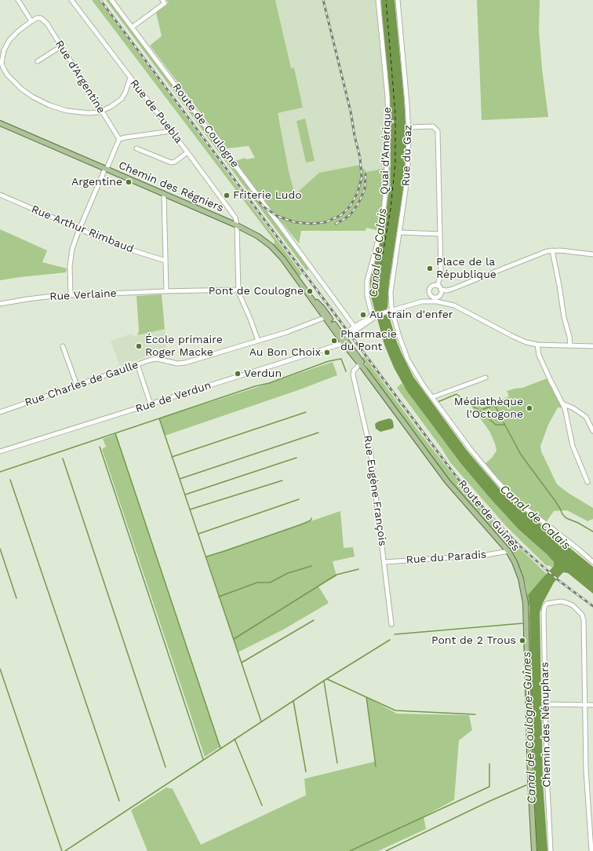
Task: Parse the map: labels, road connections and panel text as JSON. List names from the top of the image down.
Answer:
{
  "streets": {
    "main road": ["Chemin des Régniers", "Route de Guînes"],
    "street": [
      "Rue d'Argentine",
      "Rue de Puebla",
      "Route de Coulogne",
      "Quai d'Amérique",
      "Rue du Gaz",
      "Rue Arthur Rimbaud",
      "Rue Verlaine",
      "Rue Charles de Gaulle",
      "Rue de Verdun",
      "Rue Eugène François",
      "Rue du Paradis",
      "Chemin des Nénuphars"
    ]
  },
  "crossings": [
    ["Rue de Puebla", "Chemin des Régniers"],
    ["Route de Coulogne", "Rue de Verdun"],
    ["Quai d'Amérique", "Rue de Verdun"],
    ["Chemin des Régniers", "Rue Charles de Gaulle"],
    ["Chemin des Régniers", "Rue de Verdun"],
    ["Chemin des Régniers", "Route de Guînes"],
    ["Rue de Verdun", "Route de Guînes"],
    ["Rue Eugène François", "Route de Guînes"],
    ["Rue Eugène François", "Rue du Paradis"],
    ["Route de Guînes", "Rue du Paradis"]
  ],
  "water": ["Canal de Calais", "Canal de Coulogne-Guînes"],
  "places": [
    "Argentine",
    "Friterie Ludo",
    "Place de la République",
    "Pont de Coulogne",
    "Au train d'enfer",
    "Pharmacie du Pont",
    "École primaire Roger Macke",
    "Au Bon Choix",
    "Verdun",
    "Médiathèque l'Octogone",
    "Pont de 2 Trous"
  ]
}
